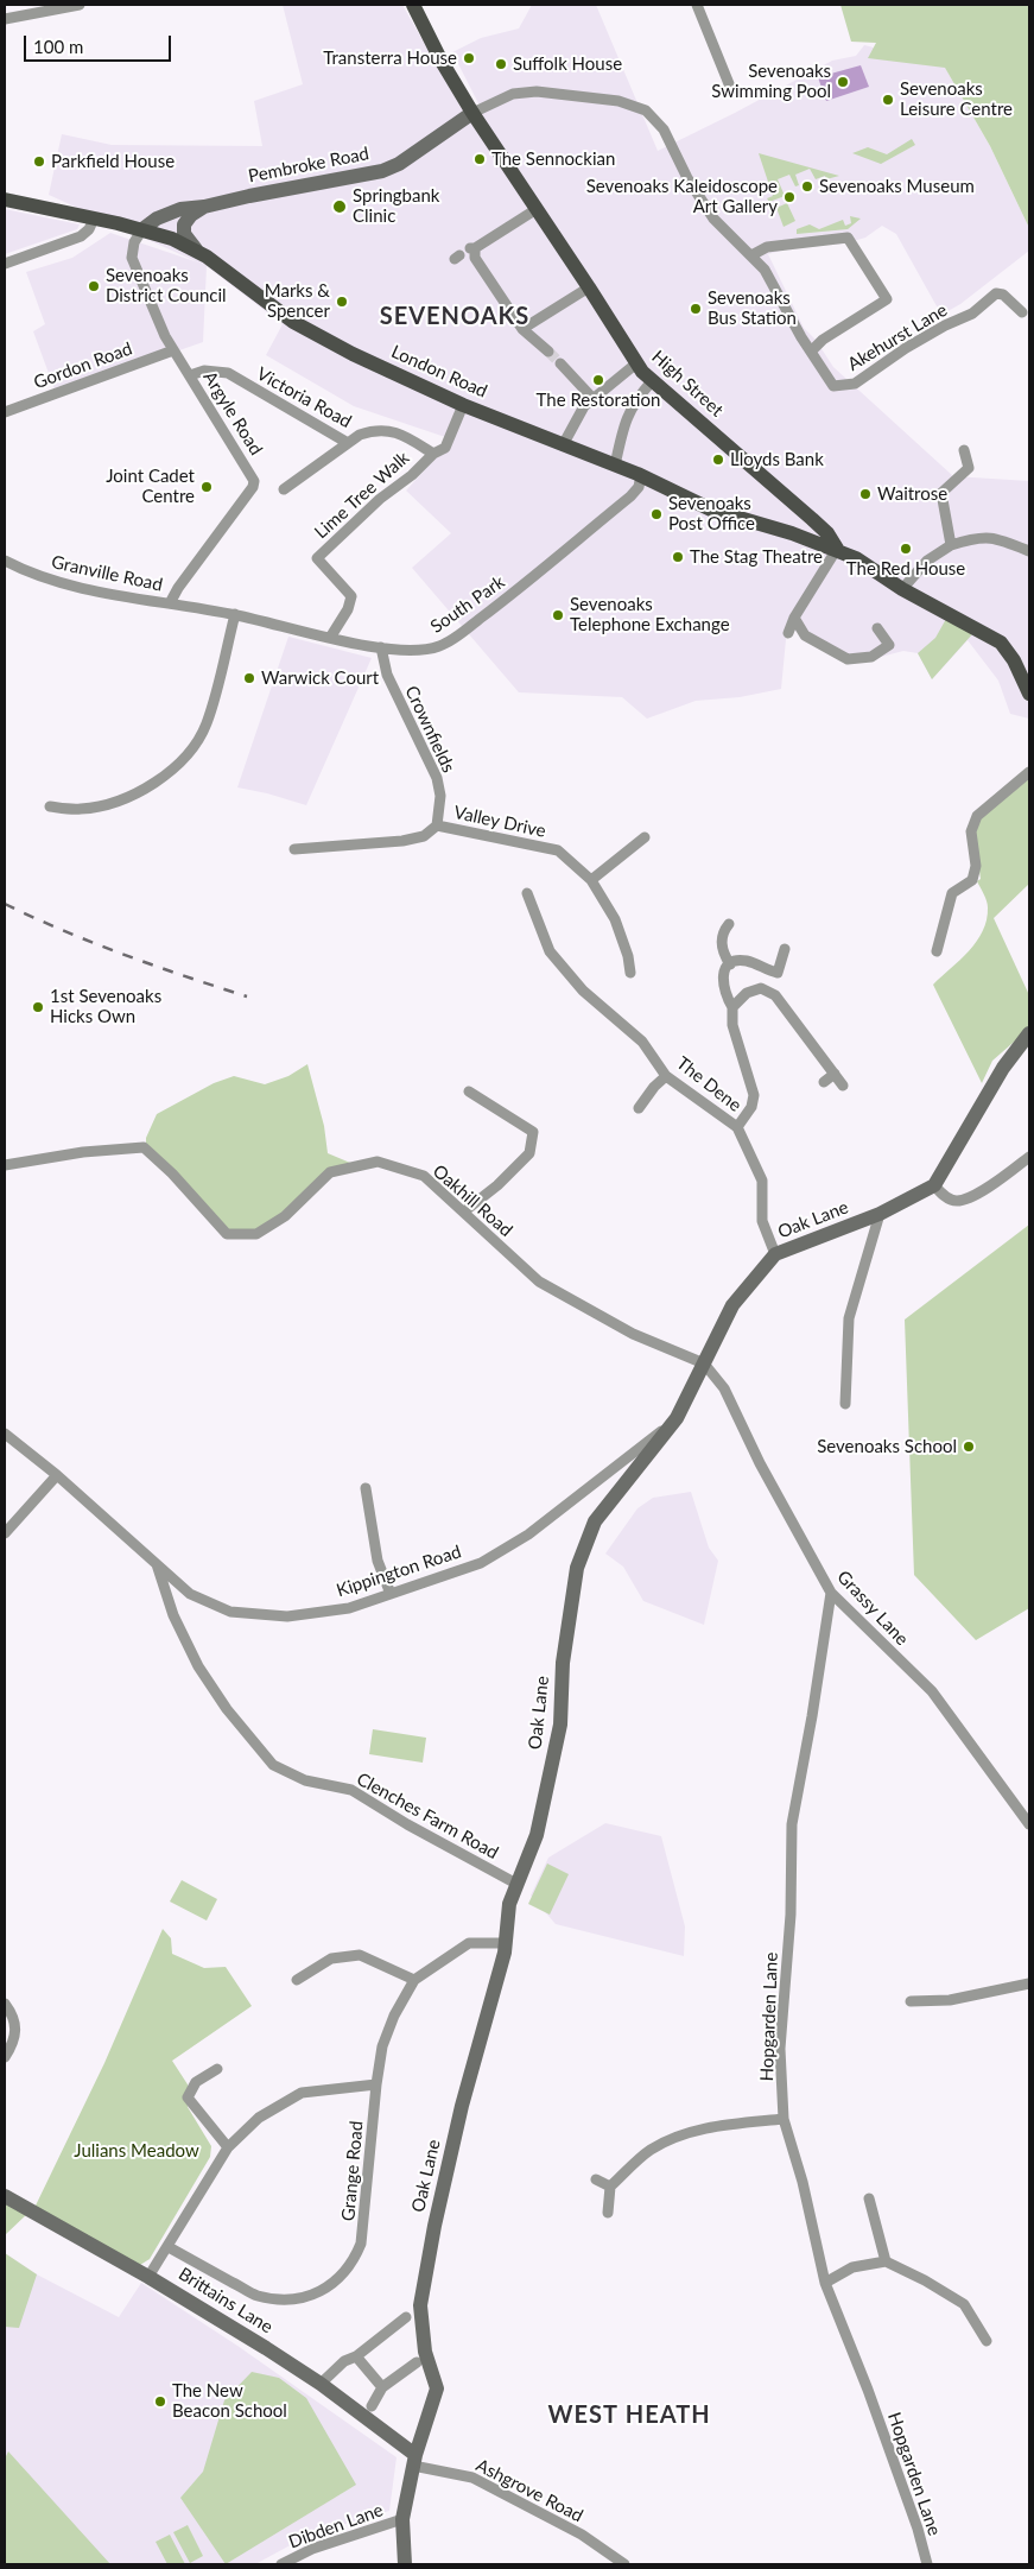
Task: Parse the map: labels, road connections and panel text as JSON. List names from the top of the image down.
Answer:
{
  "streets": {
    "main road": ["London Road", "High Street"],
    "street": [
      "Pembroke Road",
      "Akehurst Lane",
      "Gordon Road",
      "Victoria Road",
      "Argyle Road",
      "Lime Tree Walk",
      "Granville Road",
      "South Park",
      "Crownfields",
      "Valley Drive",
      "The Dene",
      "Oakhill Road",
      "Oak Lane",
      "Kippington Road",
      "Grassy Lane",
      "Clenches Farm Road",
      "Hopgarden Lane",
      "Grange Road",
      "Brittains Lane",
      "Ashgrove Road",
      "Dibden Lane"
    ]
  },
  "crossings": [
    ["Pembroke Road", "Akehurst Lane"],
    ["Pembroke Road", "London Road"],
    ["Pembroke Road", "High Street"],
    ["Pembroke Road", "Argyle Road"],
    ["Akehurst Lane", "High Street"],
    ["Gordon Road", "Argyle Road"],
    ["London Road", "High Street"],
    ["London Road", "Argyle Road"],
    ["London Road", "Lime Tree Walk"],
    ["London Road", "South Park"],
    ["Victoria Road", "Argyle Road"],
    ["Victoria Road", "Lime Tree Walk"],
    ["Argyle Road", "Granville Road"],
    ["Argyle Road", "South Park"],
    ["Lime Tree Walk", "South Park"],
    ["Granville Road", "South Park"],
    ["South Park", "Crownfields"],
    ["Crownfields", "Valley Drive"],
    ["The Dene", "Oak Lane"],
    ["Oakhill Road", "Oak Lane"],
    ["Oakhill Road", "Grassy Lane"],
    ["Oak Lane", "Kippington Road"],
    ["Oak Lane", "Grassy Lane"],
    ["Oak Lane", "Clenches Farm Road"],
    ["Oak Lane", "Grange Road"],
    ["Oak Lane", "Brittains Lane"],
    ["Oak Lane", "Ashgrove Road"],
    ["Oak Lane", "Dibden Lane"],
    ["Kippington Road", "Clenches Farm Road"],
    ["Grassy Lane", "Hopgarden Lane"],
    ["Brittains Lane", "Ashgrove Road"]
  ],
  "districts": ["SEVENOAKS", "WEST HEATH"],
  "parks": ["Julians Meadow"],
  "places": [
    "Transterra House",
    "Suffolk House",
    "Sevenoaks Swimming Pool",
    "Sevenoaks Leisure Centre",
    "The Sennockian",
    "Parkfield House",
    "Sevenoaks Museum",
    "Sevenoaks Kaleidoscope Art Gallery",
    "Springbank Clinic",
    "Sevenoaks District Council",
    "Marks & Spencer",
    "Sevenoaks Bus Station",
    "The Restoration",
    "Lloyds Bank",
    "Joint Cadet Centre",
    "Waitrose",
    "Sevenoaks Post Office",
    "The Red House",
    "The Stag Theatre",
    "Sevenoaks Telephone Exchange",
    "Warwick Court",
    "1st Sevenoaks Hicks Own",
    "Sevenoaks School",
    "The New Beacon School"
  ],
  "scale_bar": "100 m"
}
